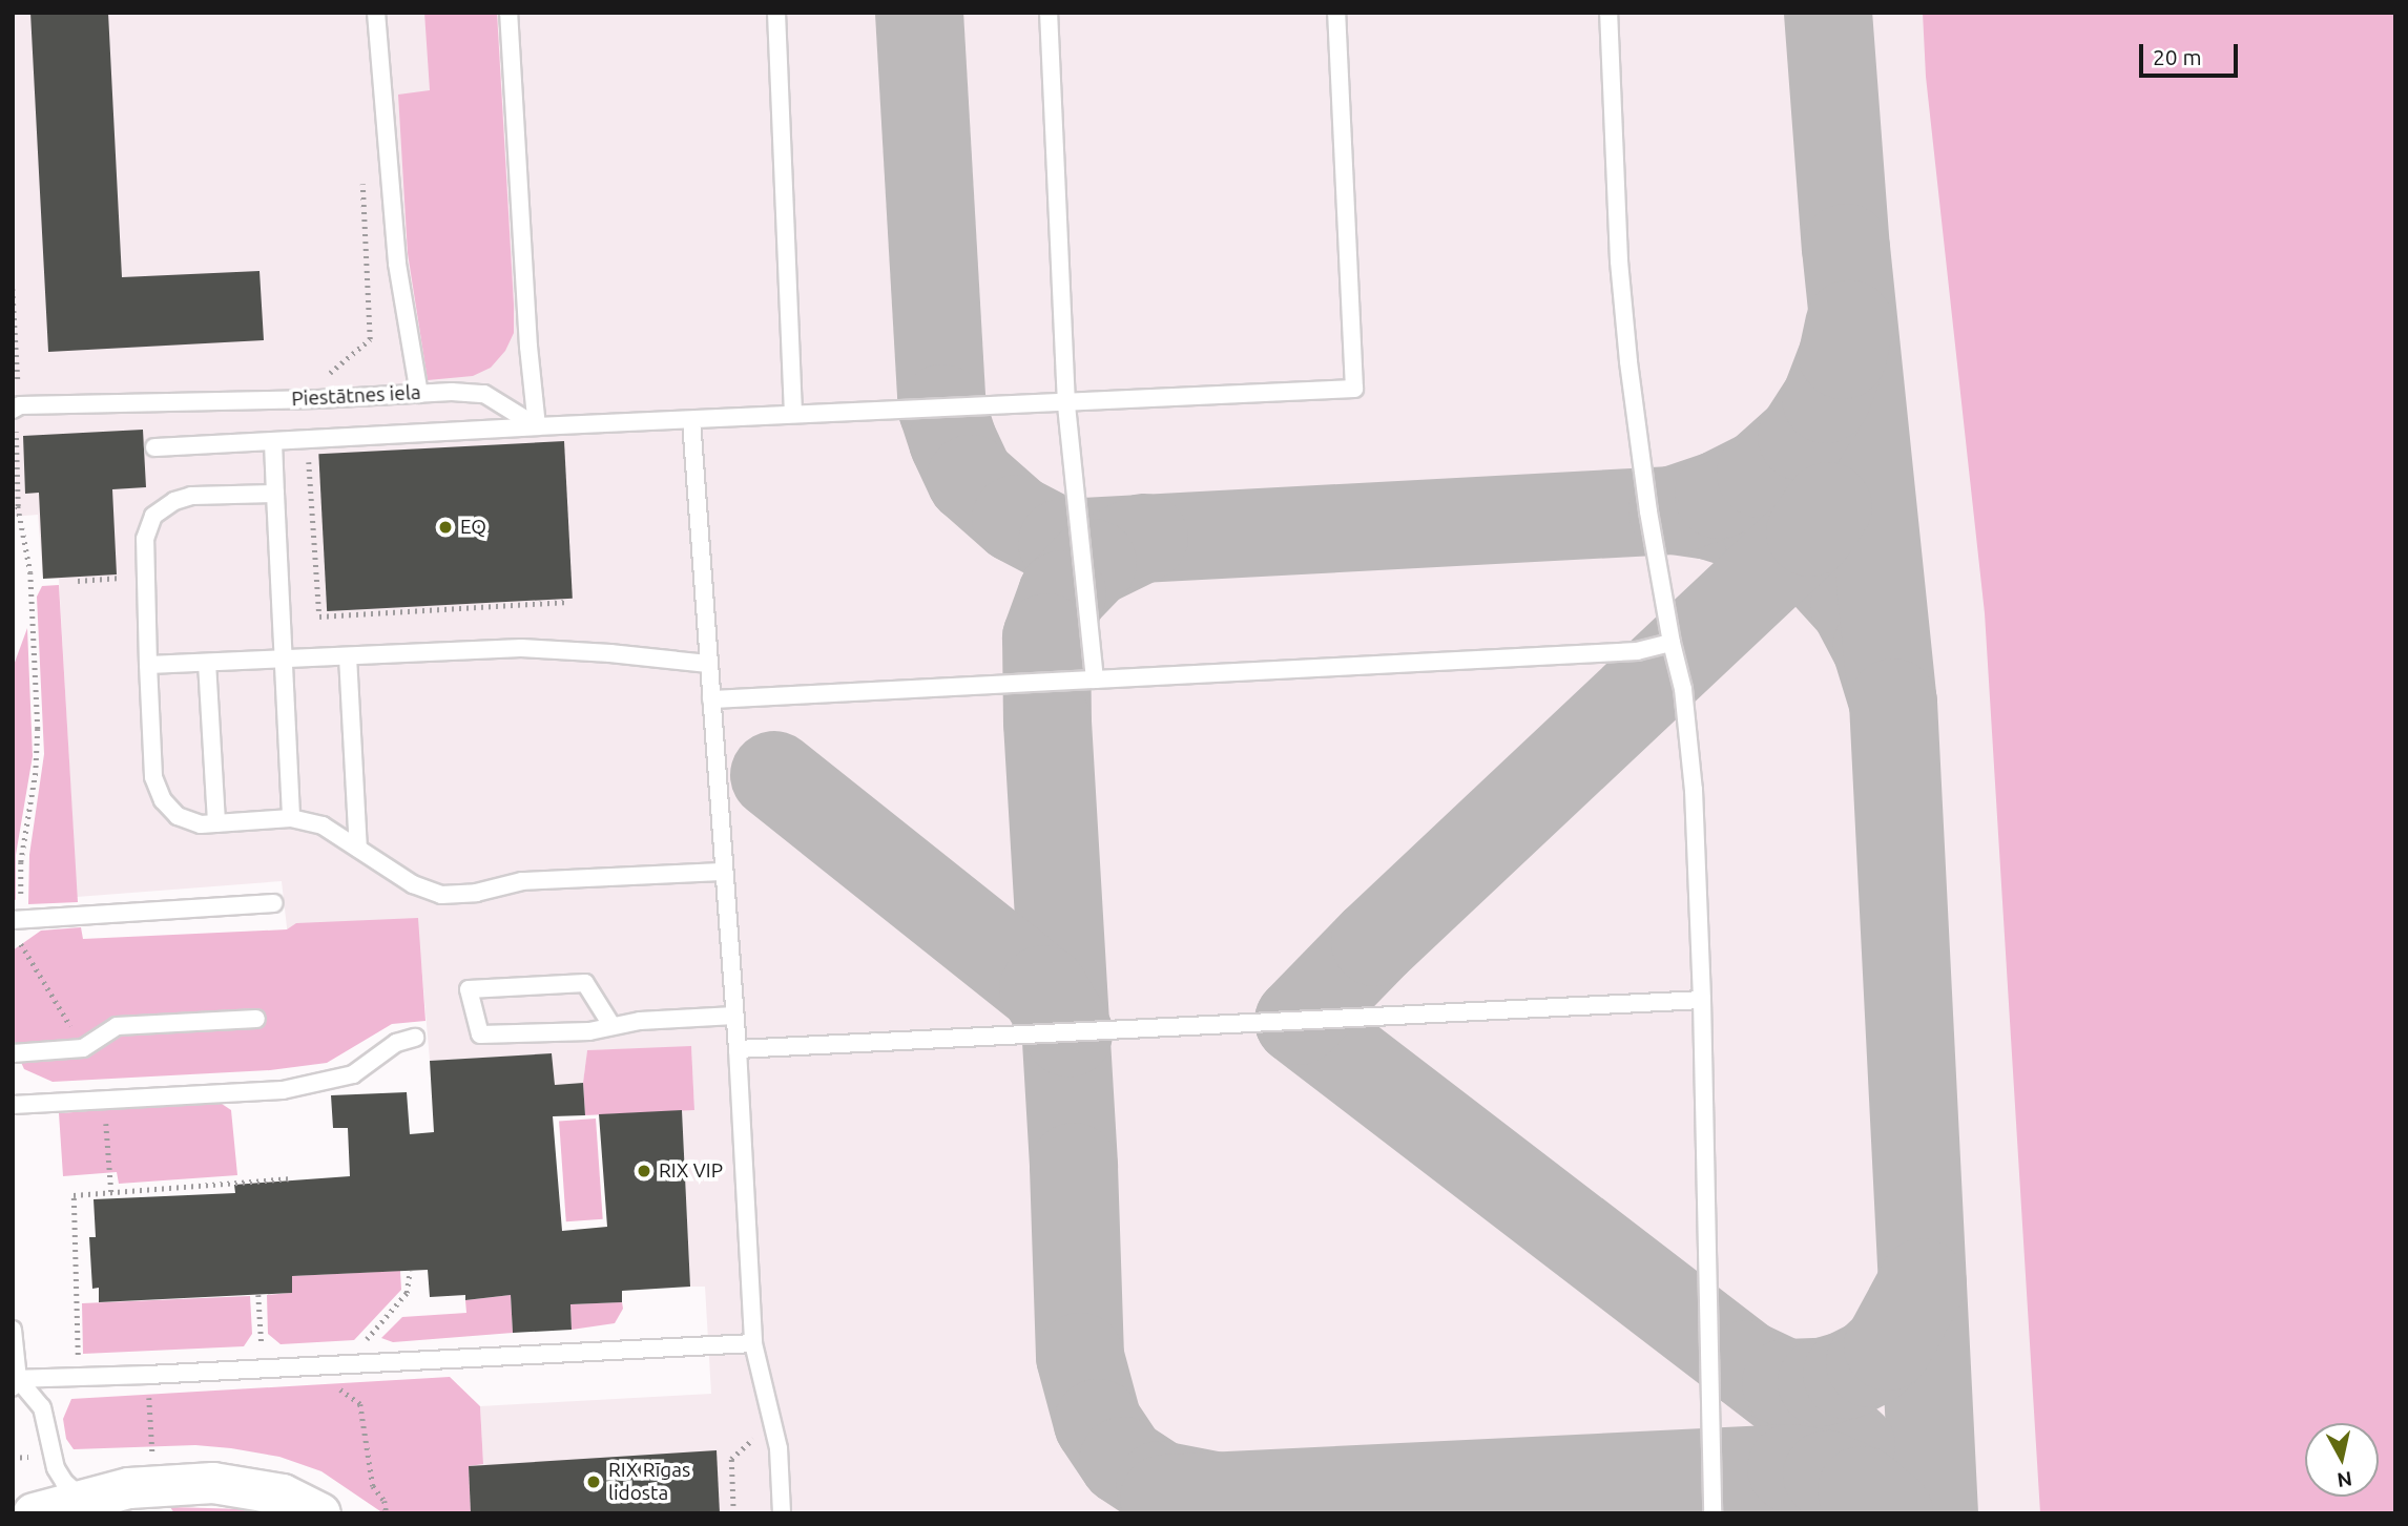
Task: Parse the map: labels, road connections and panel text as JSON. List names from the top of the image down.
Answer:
{
  "streets": {
    "lane": ["Piestātnes iela"]
  },
  "places": ["EQ", "RIX VIP", "RIX Rīgas lidosta"],
  "scale_bar": "20 m",
  "north": "bottom"
}
